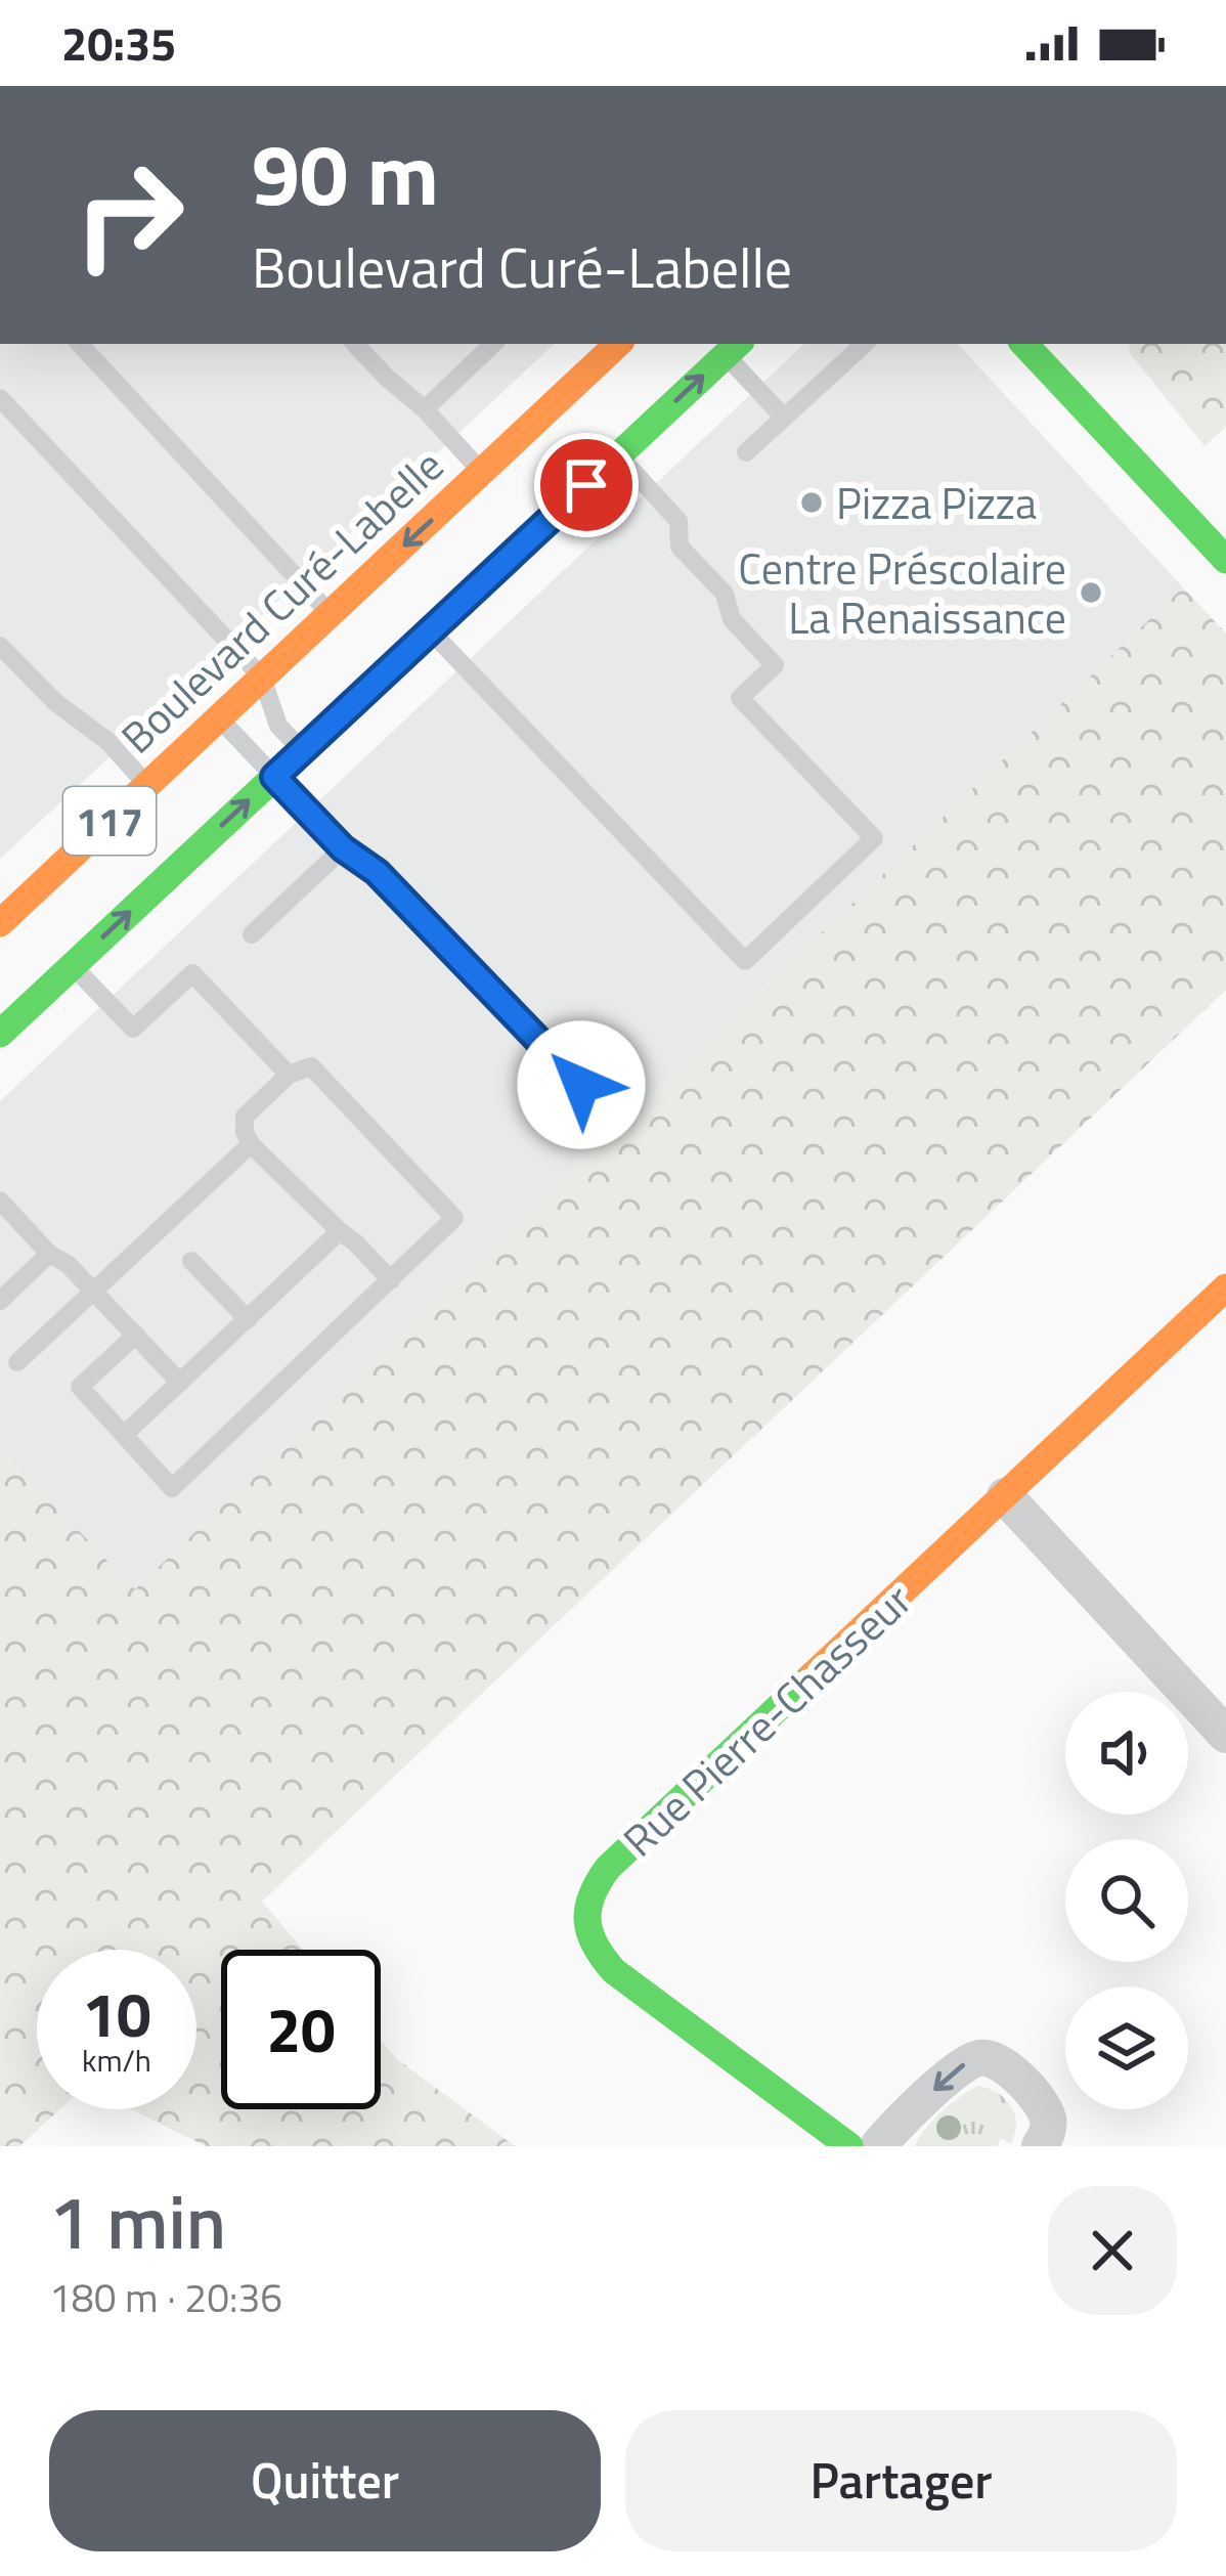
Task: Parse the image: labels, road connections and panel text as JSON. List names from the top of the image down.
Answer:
{
  "streets": {
    "main road": ["Boulevard Curé-Labelle", "117", "Rue Pierre-Chasseur"]
  },
  "places": ["Pizza Pizza", "Centre Préscolaire La Renaissance"],
  "page": {
    "status": "20:35",
    "turn": ["90 m", "Boulevard Curé-Labelle"],
    "speed": "10 km/h",
    "limit": "20",
    "heading": ["1 min", "180 m · 20:36"],
    "buttons": ["Quitter", "Partager"]
  }
}
